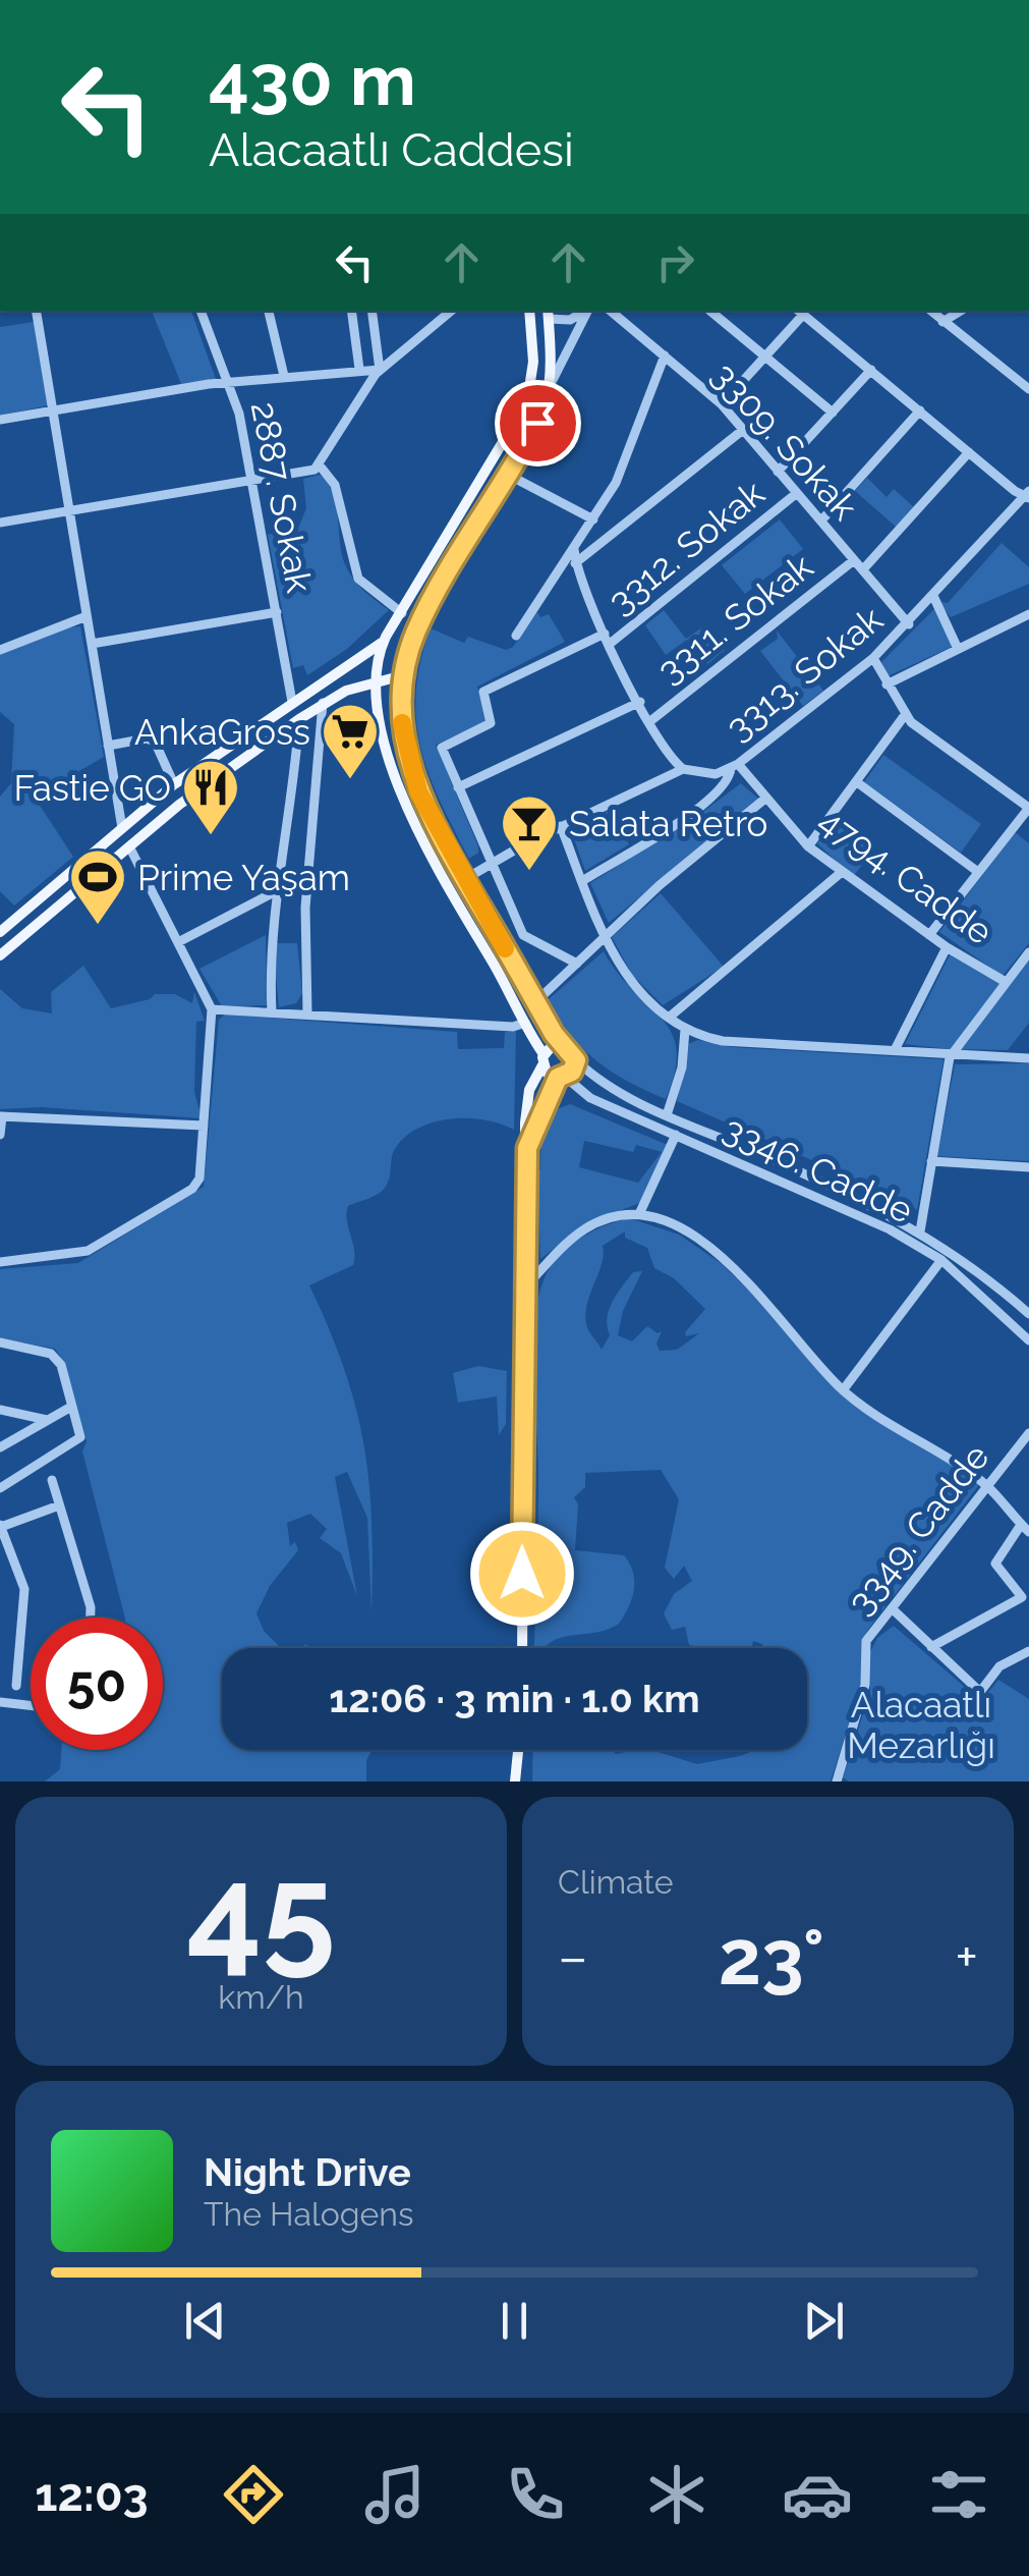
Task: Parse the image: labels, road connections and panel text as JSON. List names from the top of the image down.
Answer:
{
  "streets": {
    "street": [
      "3309. Sokak",
      "2887. Sokak",
      "3312. Sokak",
      "3311. Sokak",
      "3313. Sokak",
      "4794. Cadde",
      "3346. Cadde",
      "3349. Cadde"
    ]
  },
  "crossings": [
    ["3309. Sokak", "3312. Sokak"],
    ["3309. Sokak", "3311. Sokak"],
    ["3309. Sokak", "3313. Sokak"],
    ["3313. Sokak", "4794. Cadde"]
  ],
  "parks": ["Alacaatlı Mezarlığı"],
  "places": {
    "supermarket": ["AnkaGross"],
    "restaurant": ["Fastie GO"],
    "bar": ["Salata Retro"],
    "sports": ["Prime Yaşam"]
  },
  "page": {
    "turn": ["430 m", "Alacaatlı Caddesi"],
    "limit": "50",
    "trip": "12:06 · 3 min · 1.0 km",
    "tile": [
      ["45", "km/h"],
      "Climate"
    ],
    "heat": ["−", "23°", "+"],
    "song": ["Night Drive", "The Halogens"],
    "tabs": "12:03"
  }
}
